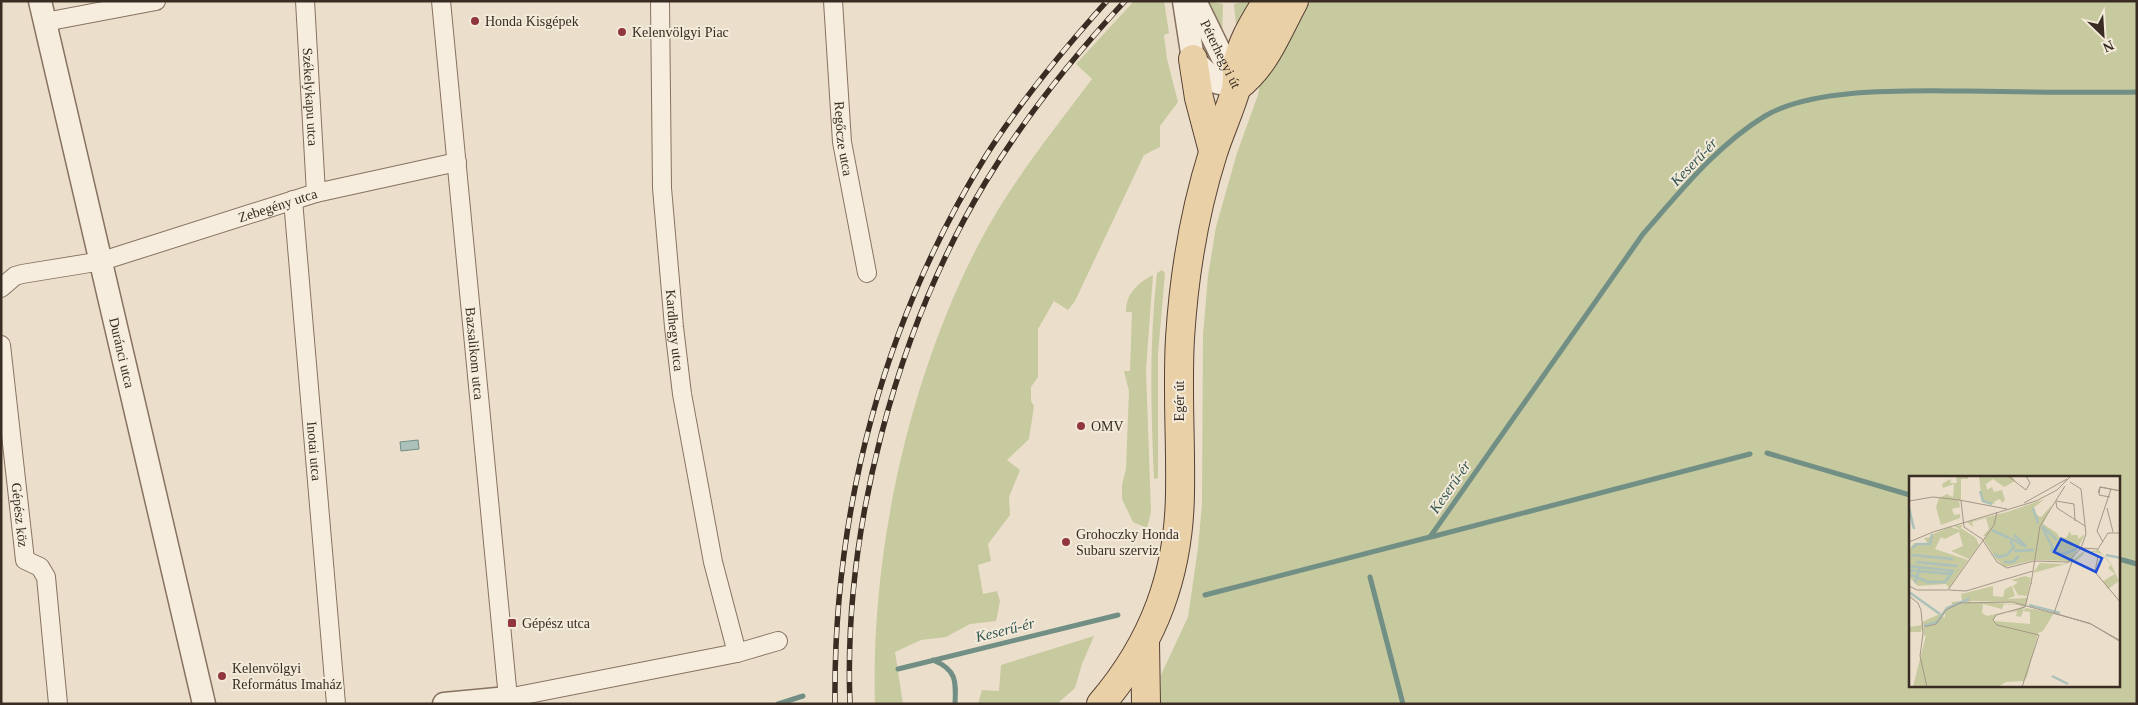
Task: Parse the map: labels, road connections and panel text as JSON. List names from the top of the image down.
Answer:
{
  "streets": {
    "main road": ["Egér út"],
    "street": [
      "Péterhegyi út",
      "Székelykapu utca",
      "Regőcze utca",
      "Zebegény utca",
      "Kardhegy utca",
      "Duránci utca",
      "Bazsalikom utca",
      "Inotai utca",
      "Gépész köz"
    ]
  },
  "crossings": [
    ["Péterhegyi út", "Egér út"],
    ["Székelykapu utca", "Zebegény utca"],
    ["Zebegény utca", "Duránci utca"],
    ["Zebegény utca", "Bazsalikom utca"],
    ["Zebegény utca", "Inotai utca"]
  ],
  "water": ["Keserű-ér"],
  "places": {
    "other": [
      "Honda Kisgépek",
      "Kelenvölgyi Piac",
      "OMV",
      "Grohoczky Honda Subaru szerviz",
      "Kelenvölgyi Református Imaház"
    ],
    "transit": ["Gépész utca"]
  },
  "north": "bottom right"
}
